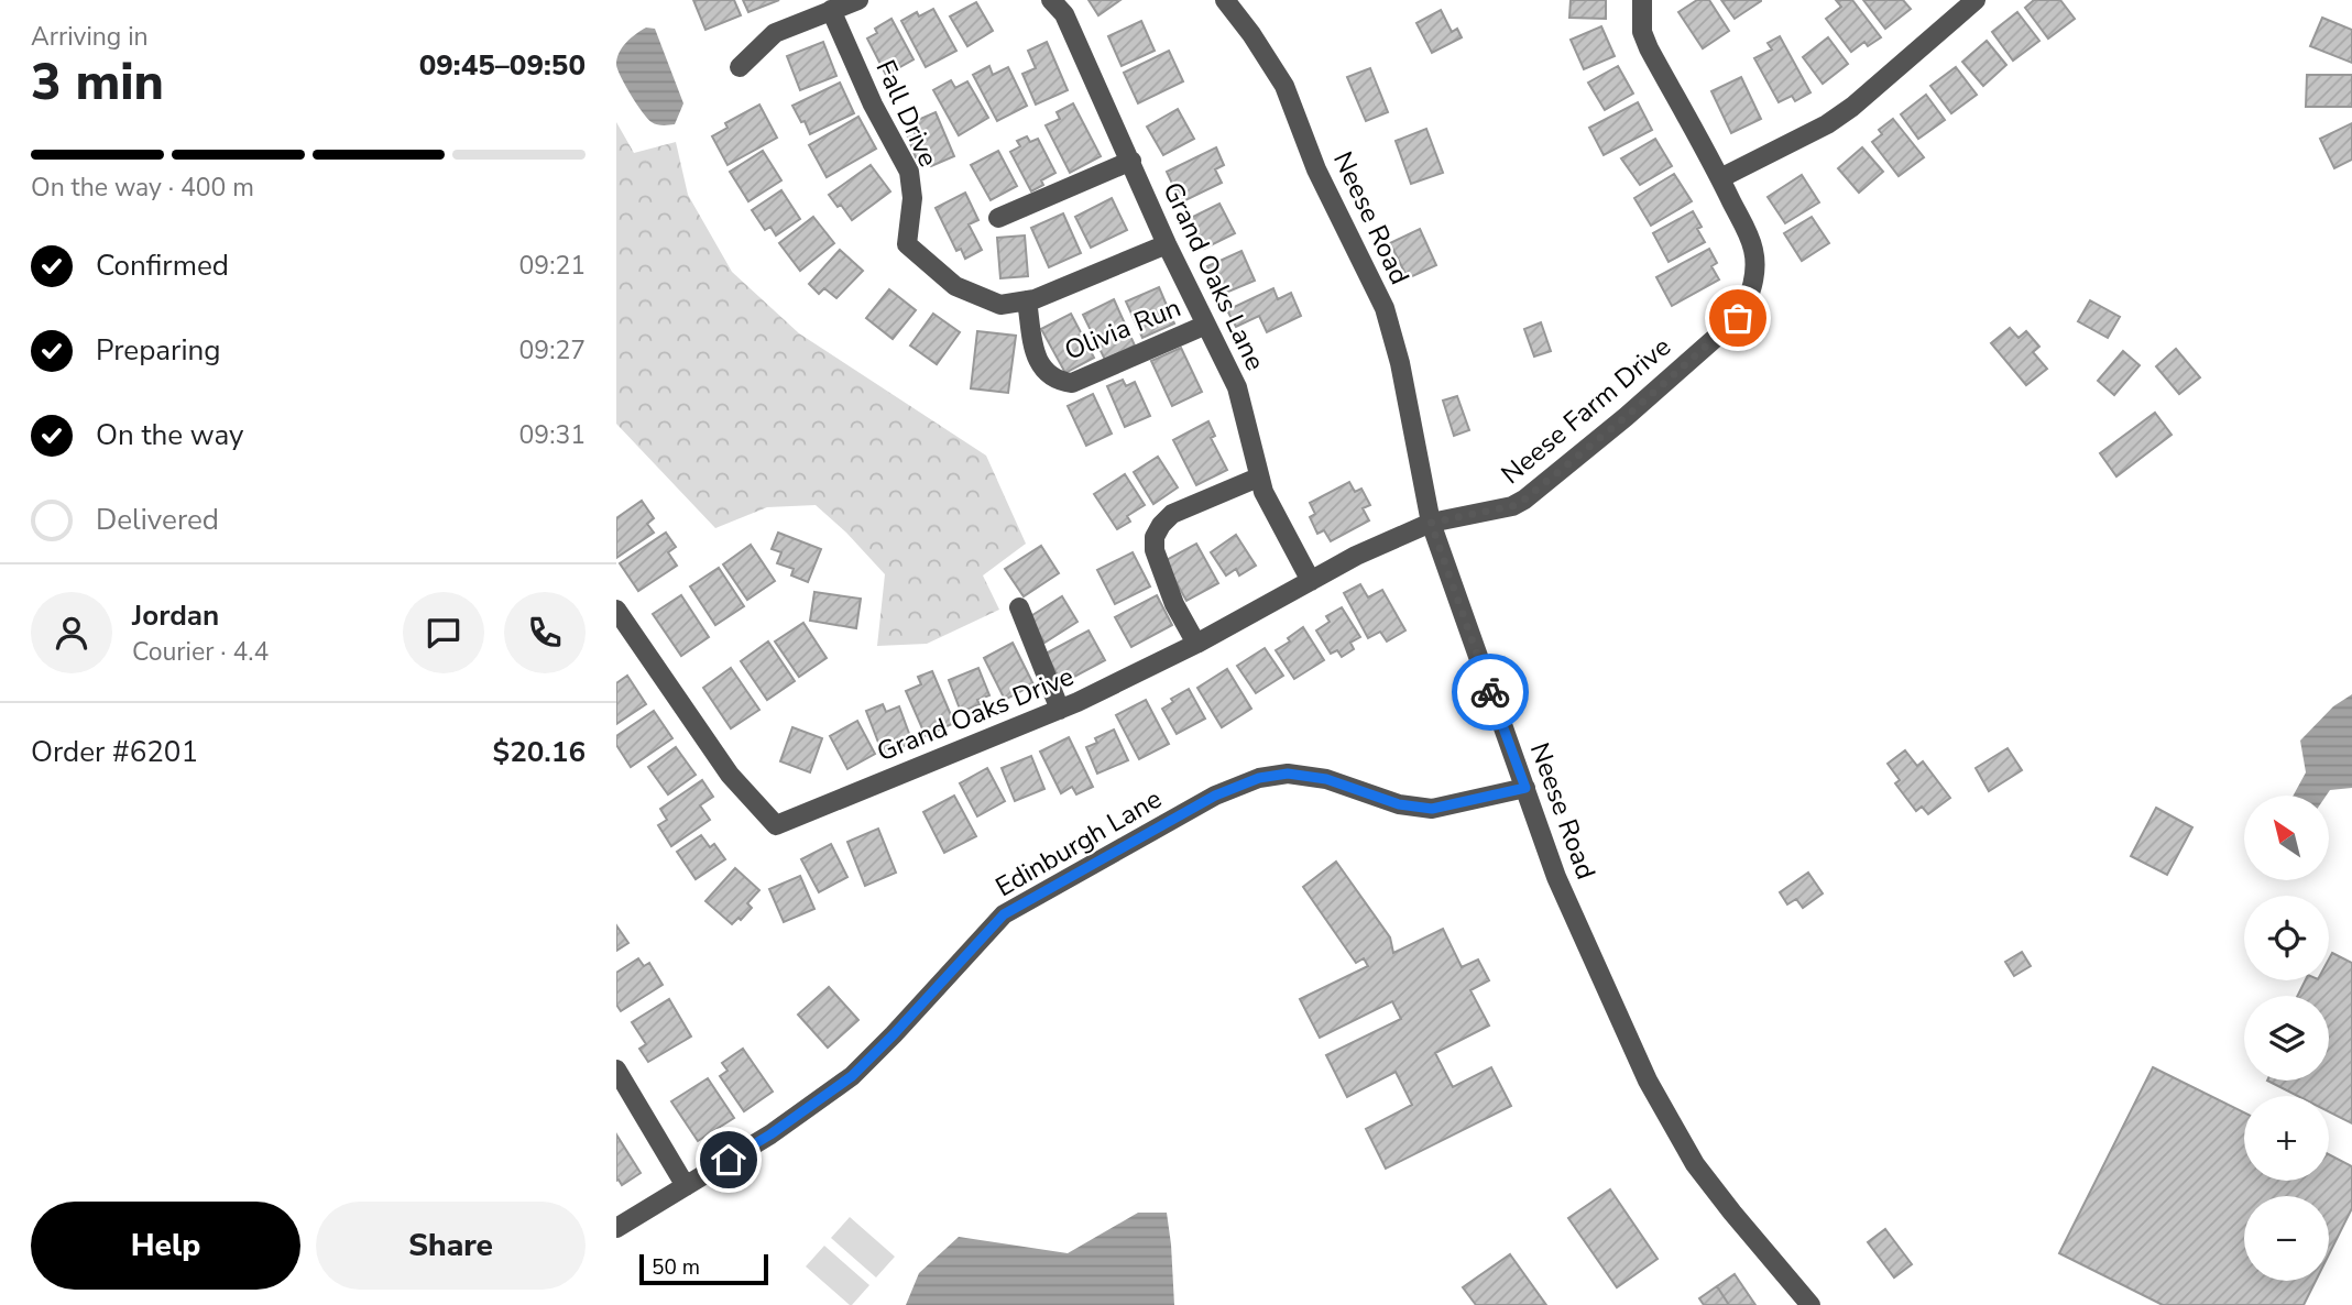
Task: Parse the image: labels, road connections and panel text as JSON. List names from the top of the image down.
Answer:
{
  "streets": {
    "street": [
      "Fall Drive",
      "Neese Road",
      "Grand Oaks Lane",
      "Olivia Run",
      "Neese Farm Drive",
      "Grand Oaks Drive",
      "Edinburgh Lane"
    ]
  },
  "crossings": [
    ["Fall Drive", "Olivia Run"],
    ["Neese Road", "Neese Farm Drive"],
    ["Neese Road", "Grand Oaks Drive"],
    ["Neese Road", "Edinburgh Lane"],
    ["Grand Oaks Lane", "Olivia Run"],
    ["Grand Oaks Lane", "Grand Oaks Drive"],
    ["Neese Farm Drive", "Grand Oaks Drive"]
  ],
  "scale_bar": "50 m",
  "north": "top left",
  "page": {
    "heading": ["3 min", "Arriving in", "09:45–09:50"],
    "panel": [
      "Jordan",
      "Courier · 4.4",
      "Order #6201",
      "$20.16"
    ],
    "bar": "On the way · 400 m",
    "list": [
      ["Confirmed", "09:21"],
      ["Preparing", "09:27"],
      ["On the way", "09:31"],
      "Delivered"
    ],
    "map_buttons": ["+", "−"],
    "buttons": ["Help", "Share"],
    "scale": "50 m"
  }
}
